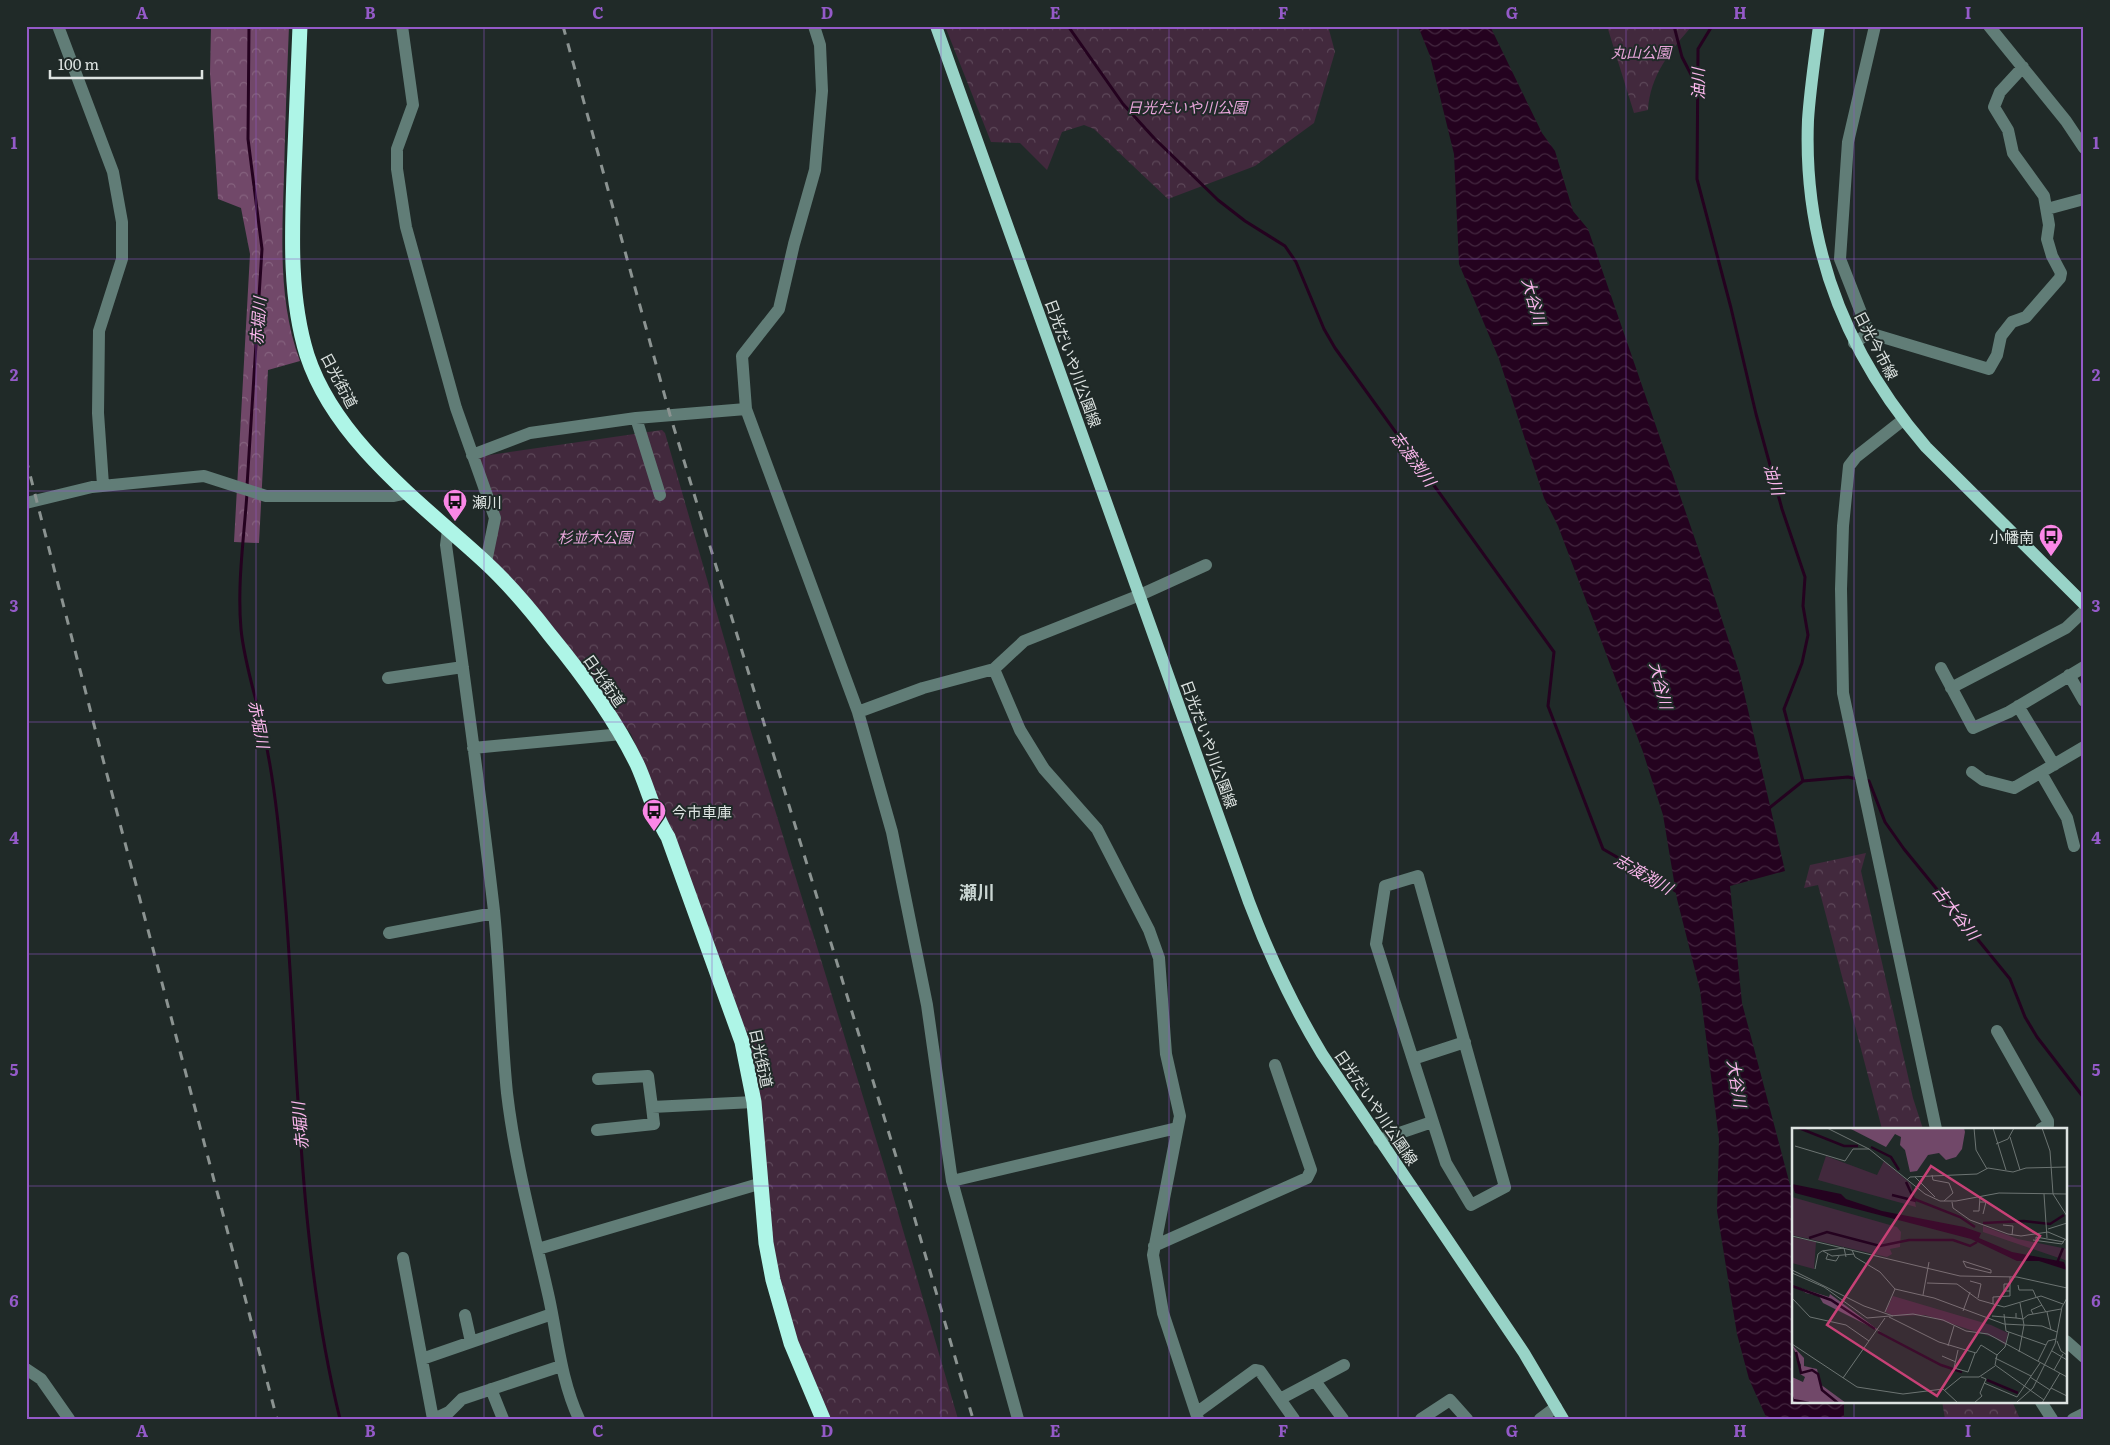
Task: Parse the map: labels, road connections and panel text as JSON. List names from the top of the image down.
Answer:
{
  "streets": {
    "highway": ["日光街道"],
    "main road": ["日光今市線", "日光だいや川公園線"]
  },
  "districts": ["瀬川"],
  "water": [
    "油川",
    "大谷川",
    "赤堀川",
    "志渡渕川",
    "古大谷川"
  ],
  "parks": ["丸山公園", "日光だいや川公園", "杉並木公園"],
  "places": {
    "bus stop": ["瀬川", "小幡南", "今市車庫"]
  },
  "scale_bar": "100 m",
  "grid": {
    "columns": [
      "A",
      "B",
      "C",
      "D",
      "E",
      "F",
      "G",
      "H",
      "I"
    ],
    "rows": [
      "1",
      "2",
      "3",
      "4",
      "5",
      "6"
    ]
  }
}
